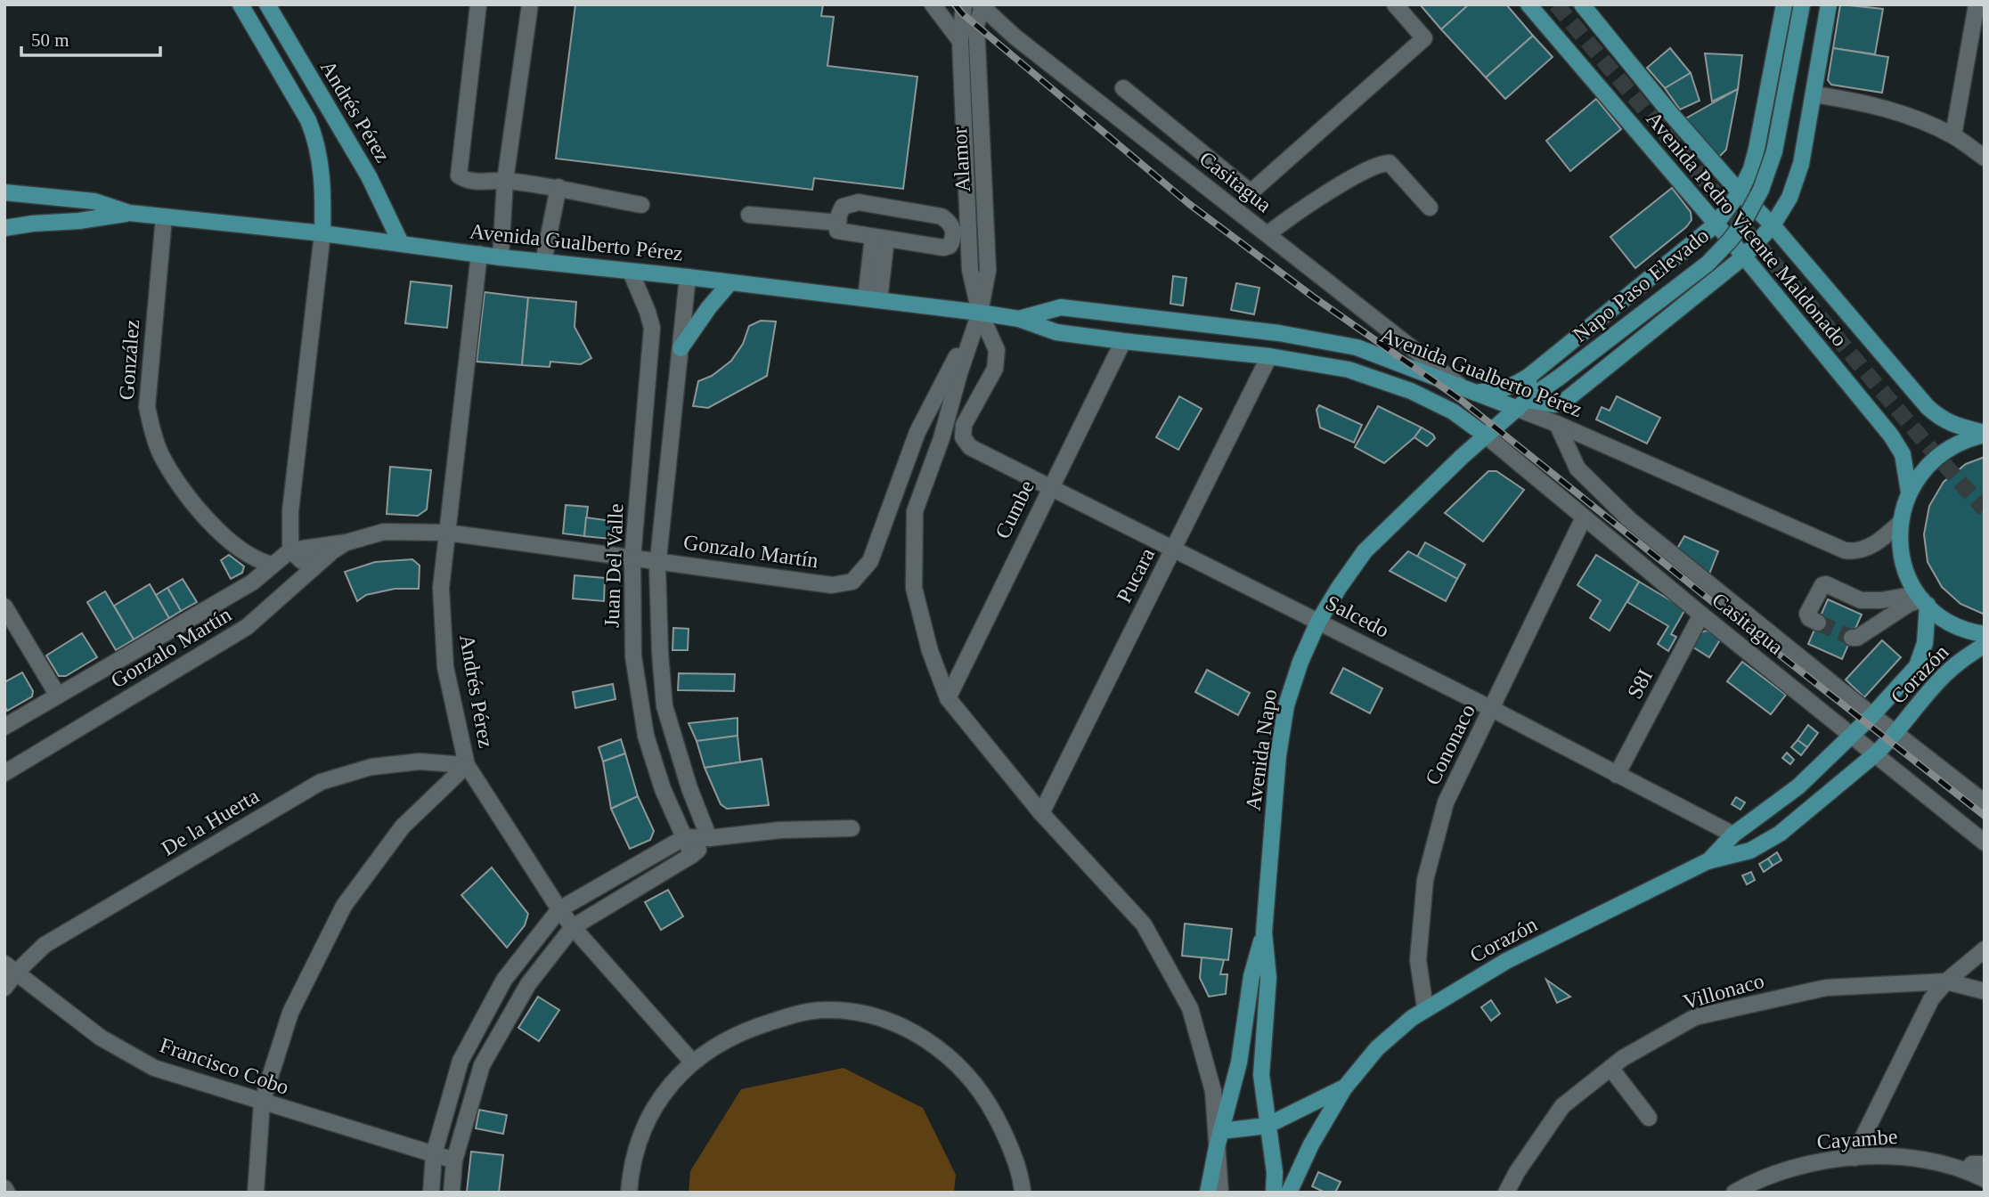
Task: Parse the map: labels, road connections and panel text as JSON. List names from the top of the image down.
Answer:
{
  "streets": {
    "main road": [
      "Andrés Pérez",
      "Avenida Pedro Vicente Maldonado",
      "Avenida Gualberto Pérez",
      "Napo Paso Elevado",
      "Corazón",
      "Avenida Napo"
    ],
    "street": [
      "Alamor",
      "Casitagua",
      "González",
      "Cumbe",
      "Gonzalo Martín",
      "Juan Del Valle",
      "Pucara",
      "Salcedo",
      "S8I",
      "Cononaco",
      "De la Huerta",
      "Villonaco",
      "Francisco Cobo",
      "Cayambe"
    ]
  },
  "crossings": [
    ["Andrés Pérez", "Avenida Gualberto Pérez"],
    ["Andrés Pérez", "Gonzalo Martín"],
    ["Andrés Pérez", "De la Huerta"],
    ["Alamor", "Casitagua"],
    ["Alamor", "Avenida Gualberto Pérez"],
    ["Alamor", "Gonzalo Martín"],
    ["Alamor", "Salcedo"],
    ["Casitagua", "Avenida Gualberto Pérez"],
    ["Casitagua", "Corazón"],
    ["Casitagua", "S8I"],
    ["Casitagua", "Cononaco"],
    ["Casitagua", "Avenida Napo"],
    ["Avenida Gualberto Pérez", "Napo Paso Elevado"],
    ["Avenida Gualberto Pérez", "González"],
    ["Avenida Gualberto Pérez", "Cumbe"],
    ["Avenida Gualberto Pérez", "Gonzalo Martín"],
    ["Avenida Gualberto Pérez", "Juan Del Valle"],
    ["Avenida Gualberto Pérez", "Pucara"],
    ["Avenida Gualberto Pérez", "Avenida Napo"],
    ["Napo Paso Elevado", "Avenida Napo"],
    ["González", "Gonzalo Martín"],
    ["Cumbe", "Salcedo"],
    ["Gonzalo Martín", "Juan Del Valle"],
    ["Pucara", "Salcedo"],
    ["Salcedo", "Corazón"],
    ["Salcedo", "S8I"],
    ["Salcedo", "Cononaco"],
    ["Salcedo", "Avenida Napo"],
    ["Corazón", "Cononaco"],
    ["Corazón", "Avenida Napo"],
    ["De la Huerta", "Francisco Cobo"]
  ],
  "scale_bar": "50 m"
}
